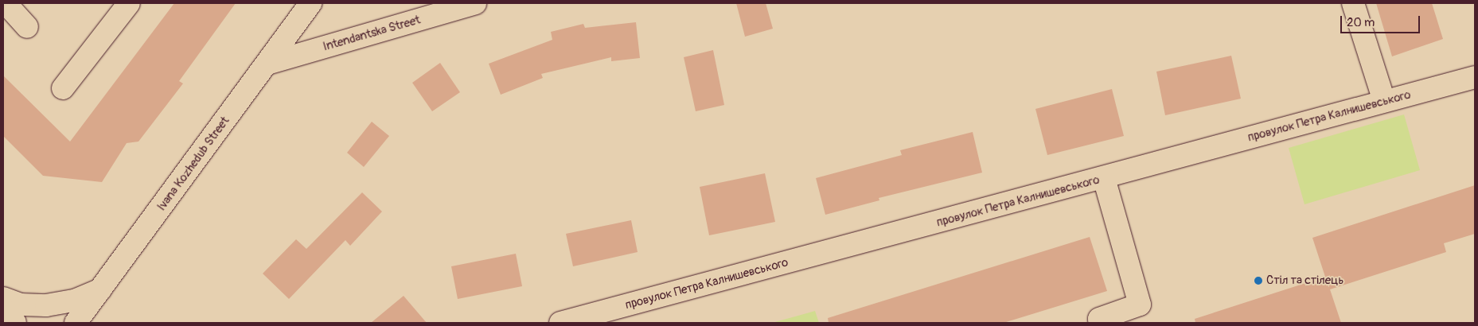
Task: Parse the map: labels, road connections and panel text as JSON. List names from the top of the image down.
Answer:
{
  "streets": {
    "street": ["Intendantska Street", "провулок Петра Калнишевського", "Ivana Kozhedub Street"]
  },
  "crossings": [
    ["Intendantska Street", "Ivana Kozhedub Street"]
  ],
  "places": ["Стіл та стілець"],
  "scale_bar": "20 m"
}
